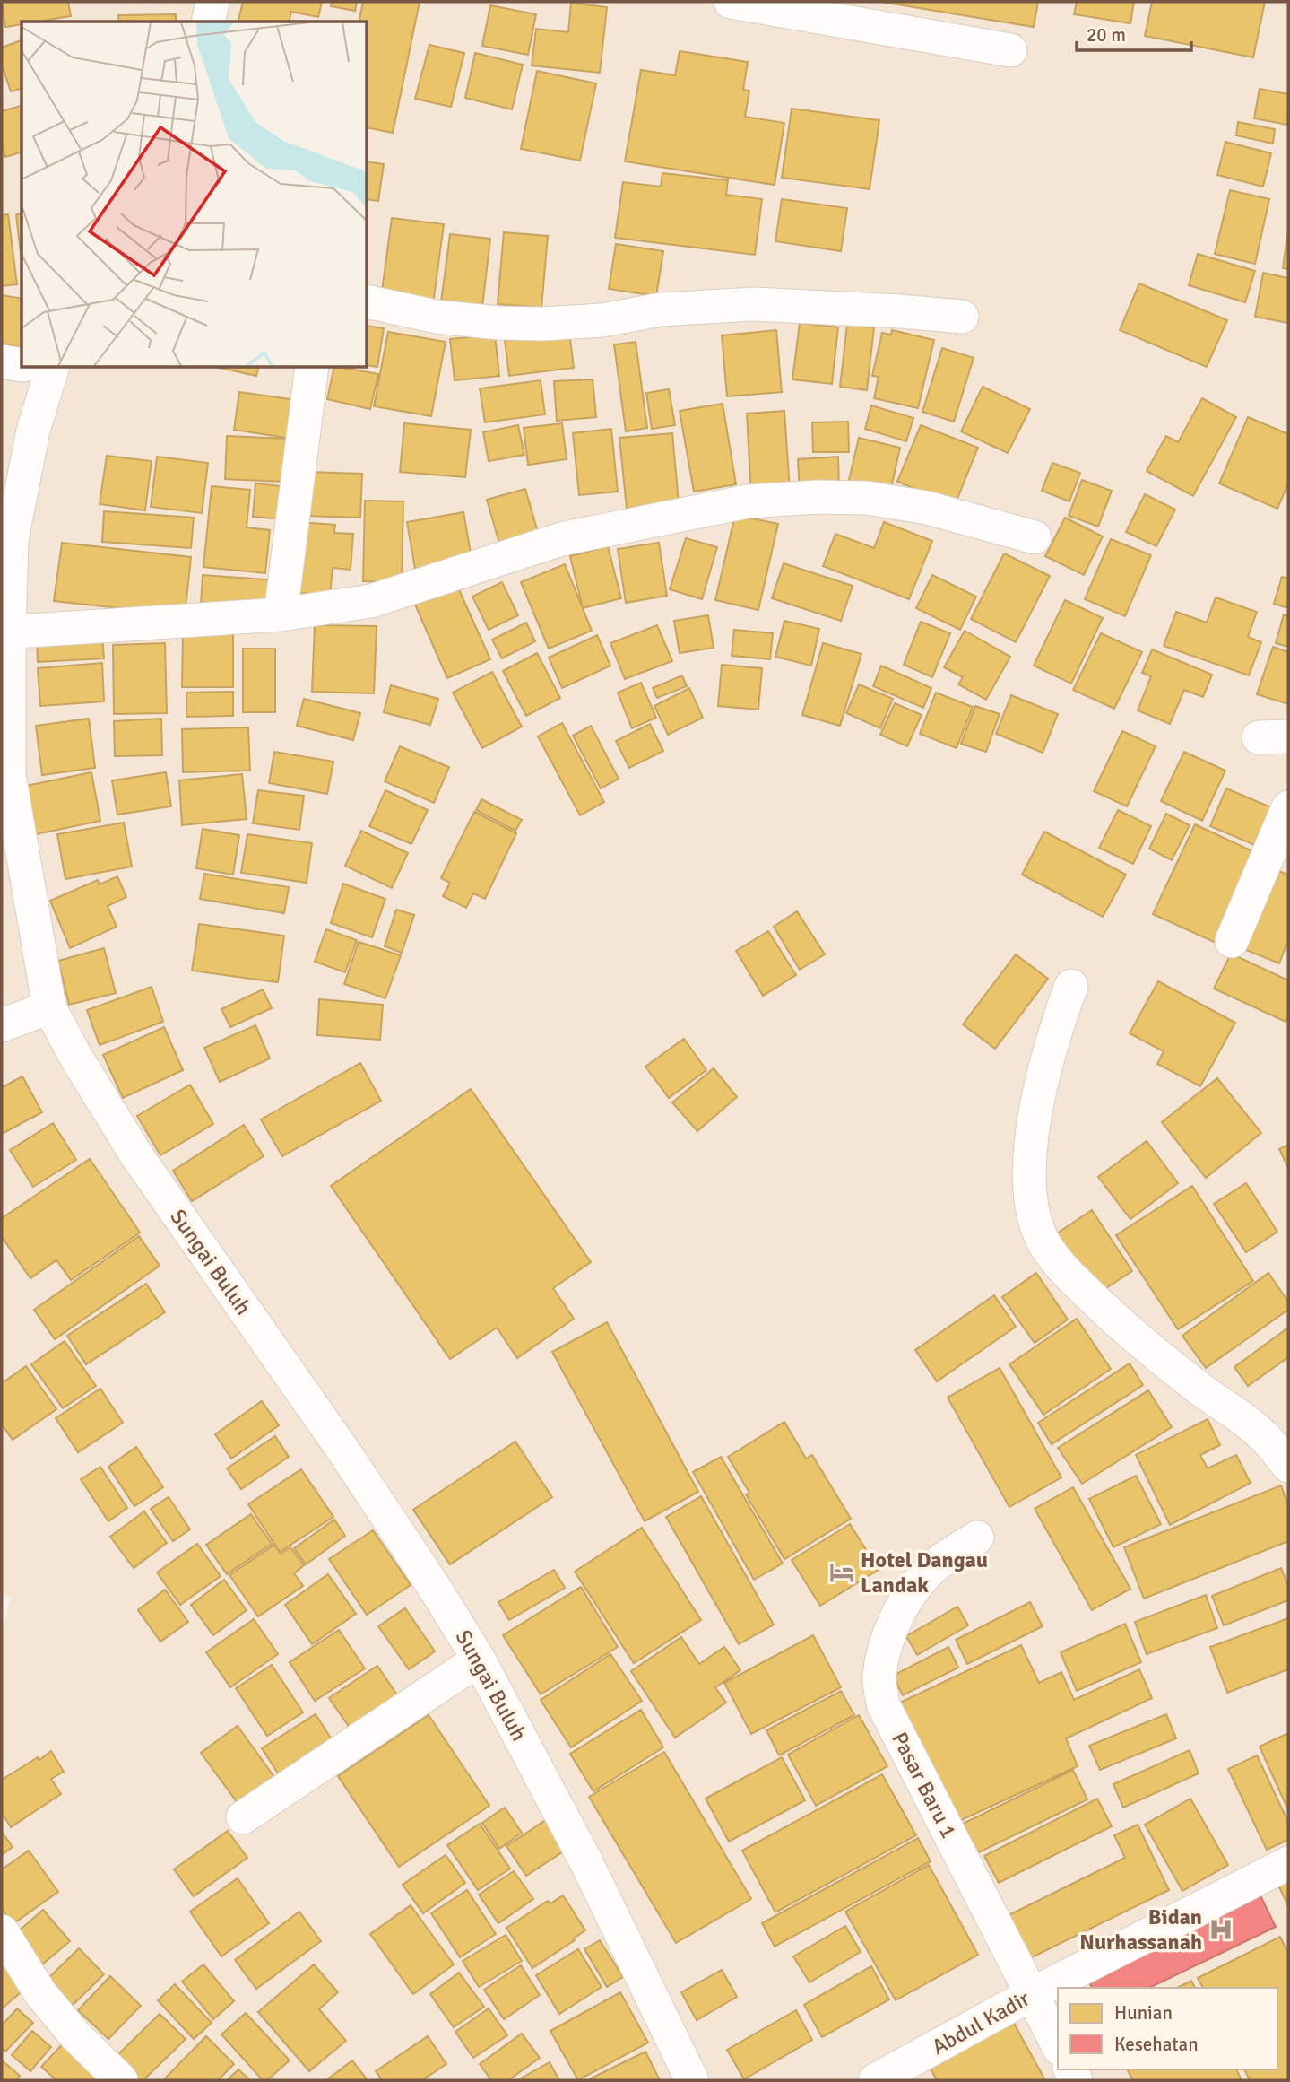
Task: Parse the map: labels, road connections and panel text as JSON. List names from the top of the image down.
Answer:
{
  "streets": {
    "street": ["Sungai Buluh", "Pasar Baru 1", "Abdul Kadir"]
  },
  "crossings": [
    ["Pasar Baru 1", "Abdul Kadir"]
  ],
  "places": {
    "hotel": ["Hotel Dangau Landak"],
    "hospital": ["Bidan Nurhassanah"]
  },
  "legend": ["Hunian", "Kesehatan"],
  "scale_bar": "20 m"
}
